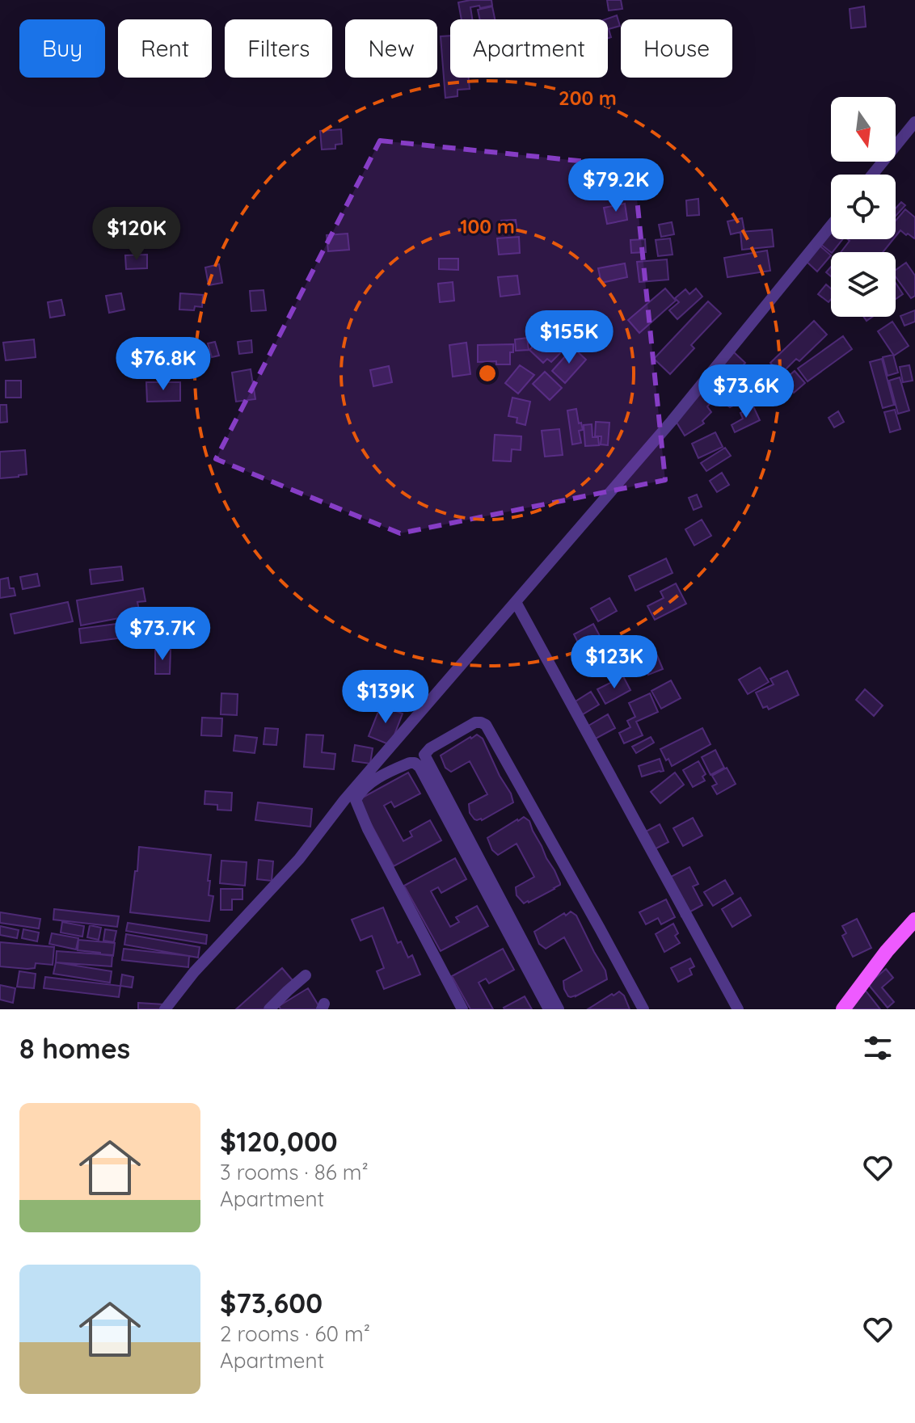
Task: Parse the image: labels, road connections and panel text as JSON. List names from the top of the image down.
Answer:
{
  "north": "bottom",
  "page": {
    "chip": [
      "Buy",
      "Rent",
      "Filters",
      "New",
      "Apartment",
      "House"
    ],
    "price": [
      "$79.2K",
      "$120K",
      "$155K",
      "$76.8K",
      "$73.6K",
      "$73.7K",
      "$123K",
      "$139K"
    ],
    "heading": "8 homes",
    "list": [
      {
        "name": "$120,000",
        "note": "3 rooms · 86 m² · Apartment"
      },
      {
        "name": "$73,600",
        "note": "2 rooms · 60 m² · Apartment"
      }
    ]
  },
  "rings": ["200 m", "100 m"]
}
